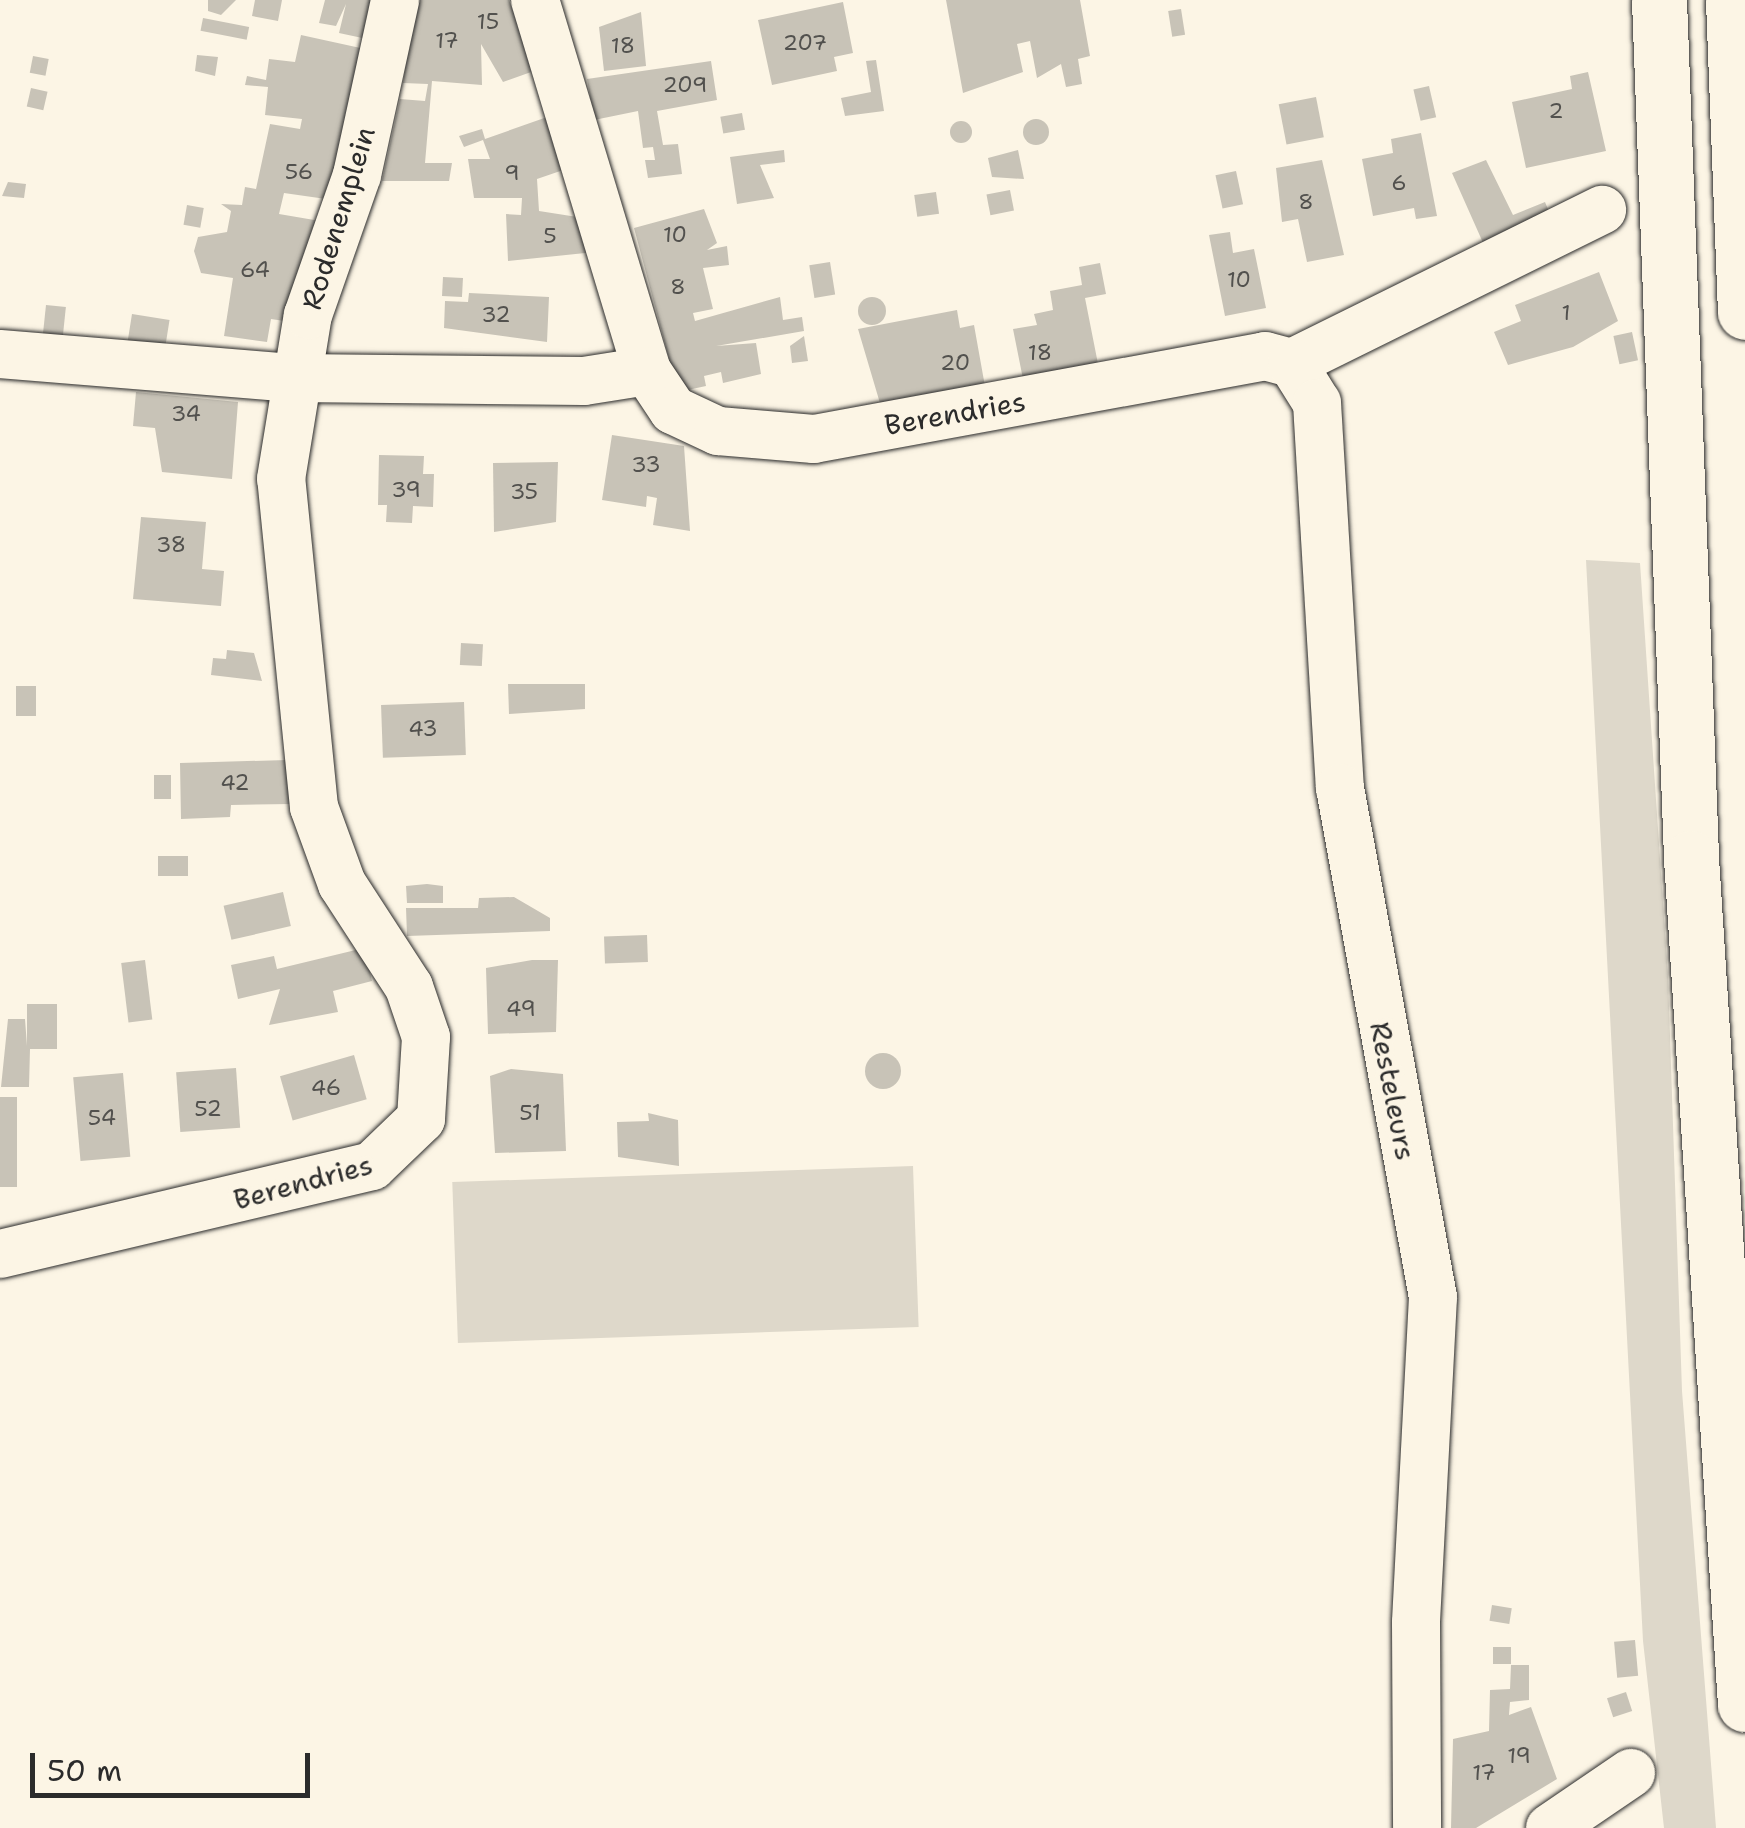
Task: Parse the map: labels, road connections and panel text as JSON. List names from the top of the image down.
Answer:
{
  "streets": {
    "street": ["Rodenemplein", "Berendries", "Resteleurs"]
  },
  "crossings": [
    ["Rodenemplein", "Berendries"],
    ["Berendries", "Resteleurs"]
  ],
  "house_numbers": [
    "15",
    "17",
    "207",
    "18",
    "209",
    "2",
    "56",
    "9",
    "6",
    "8",
    "10",
    "5",
    "64",
    "10",
    "8",
    "1",
    "32",
    "18",
    "20",
    "34",
    "33",
    "39",
    "35",
    "38",
    "43",
    "42",
    "49",
    "46",
    "52",
    "51",
    "54",
    "19",
    "17"
  ],
  "scale_bar": "50 m"
}
